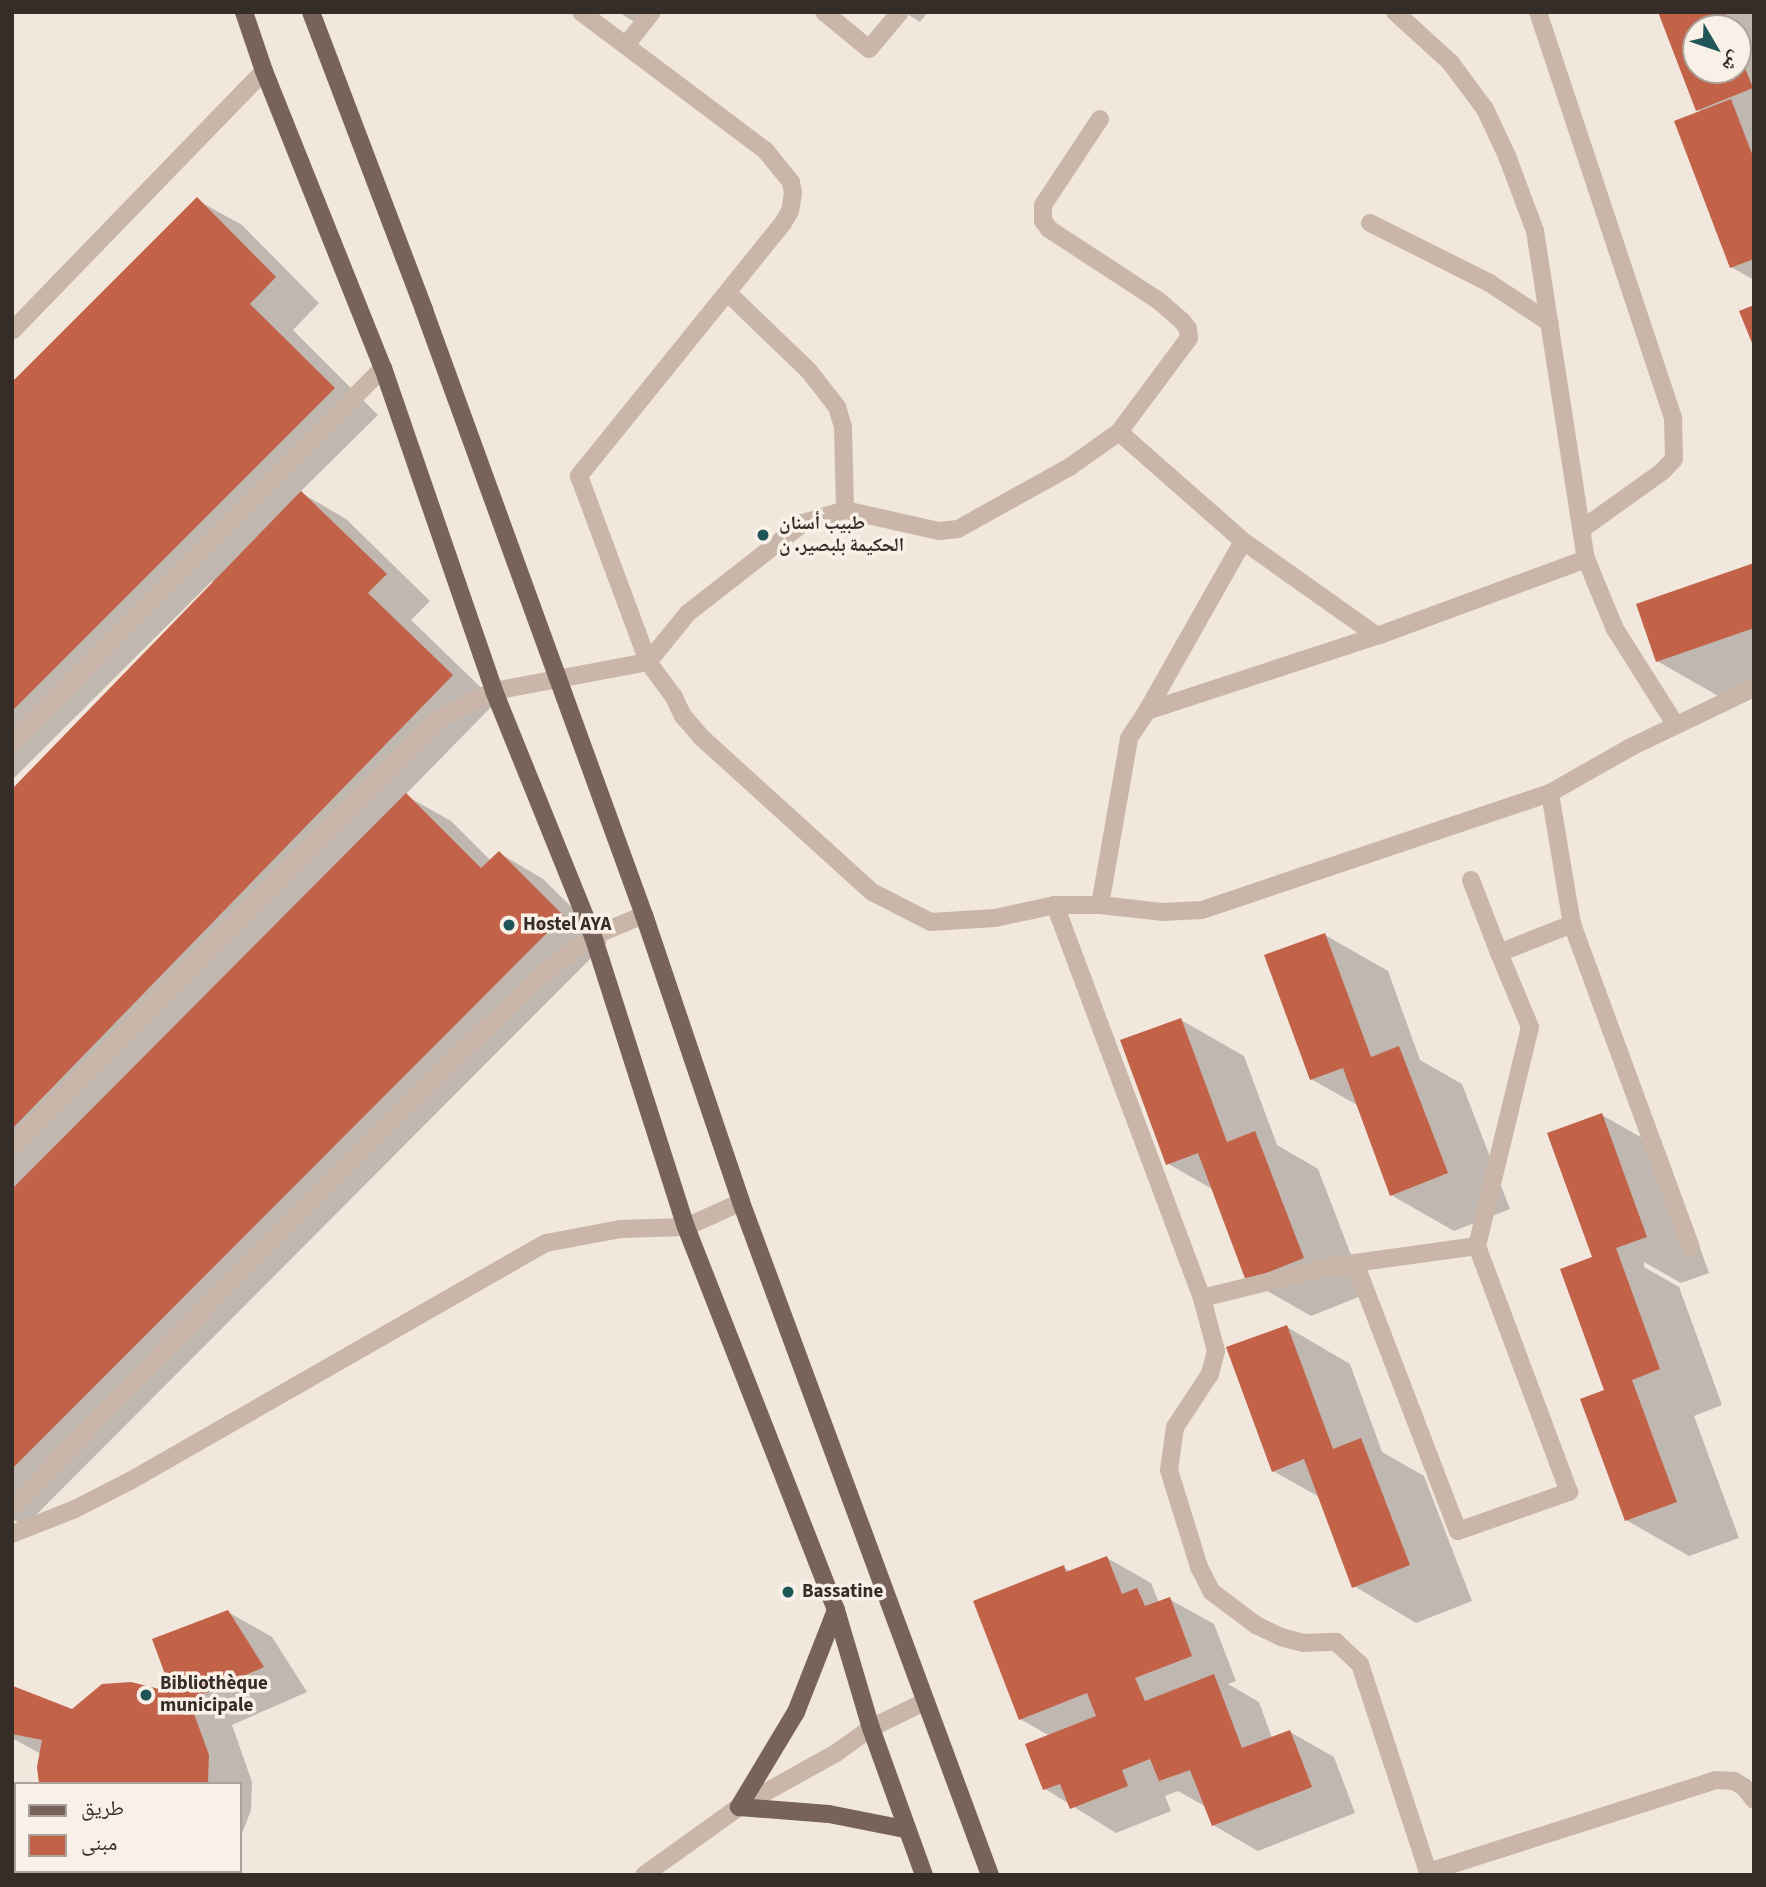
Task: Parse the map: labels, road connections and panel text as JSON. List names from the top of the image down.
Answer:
{
  "places": [
    "طبيب أسنان الحكيمة بلبصير. ن",
    "Hostel AYA",
    "Bassatine",
    "Bibliothèque municipale"
  ],
  "legend": ["طريق", "مبنى"],
  "north": "bottom right"
}
